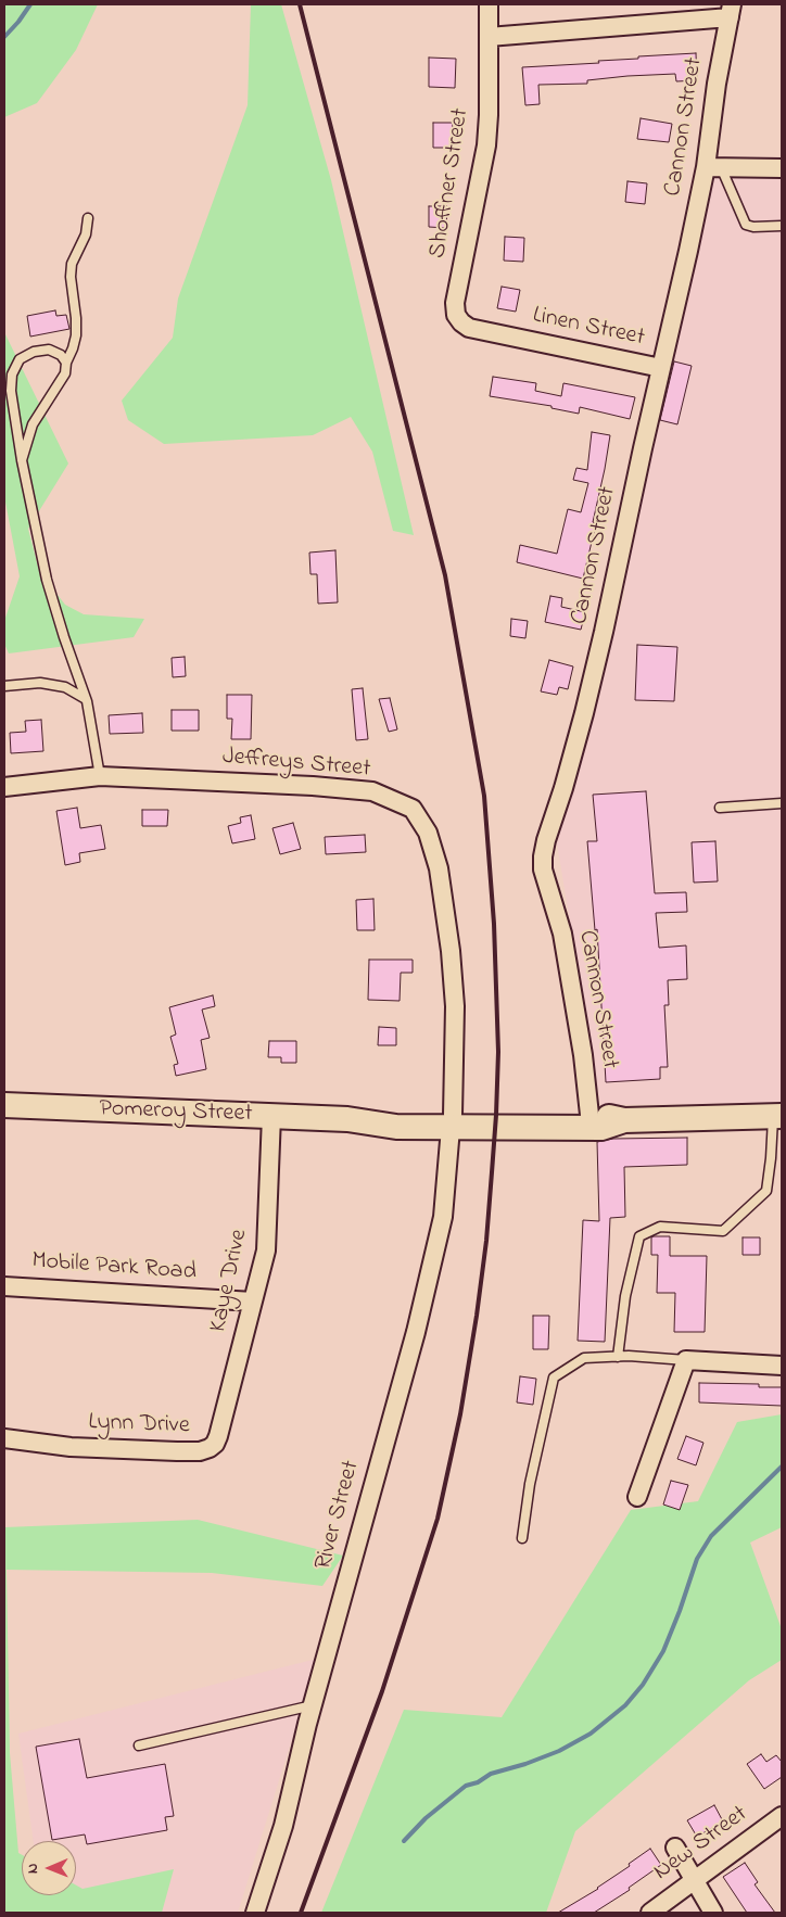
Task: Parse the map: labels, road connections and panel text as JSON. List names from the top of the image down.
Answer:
{
  "streets": {
    "street": [
      "Cannon Street",
      "Shoffner Street",
      "Linen Street",
      "Jeffreys Street",
      "Pomeroy Street",
      "Mobile Park Road",
      "Kaye Drive",
      "Lynn Drive",
      "River Street",
      "New Street"
    ]
  },
  "crossings": [
    ["Cannon Street", "Linen Street"],
    ["Cannon Street", "Pomeroy Street"],
    ["Shoffner Street", "Linen Street"],
    ["Jeffreys Street", "River Street"],
    ["Pomeroy Street", "Kaye Drive"],
    ["Pomeroy Street", "River Street"],
    ["Mobile Park Road", "Kaye Drive"],
    ["Kaye Drive", "Lynn Drive"]
  ],
  "north": "left"
}
